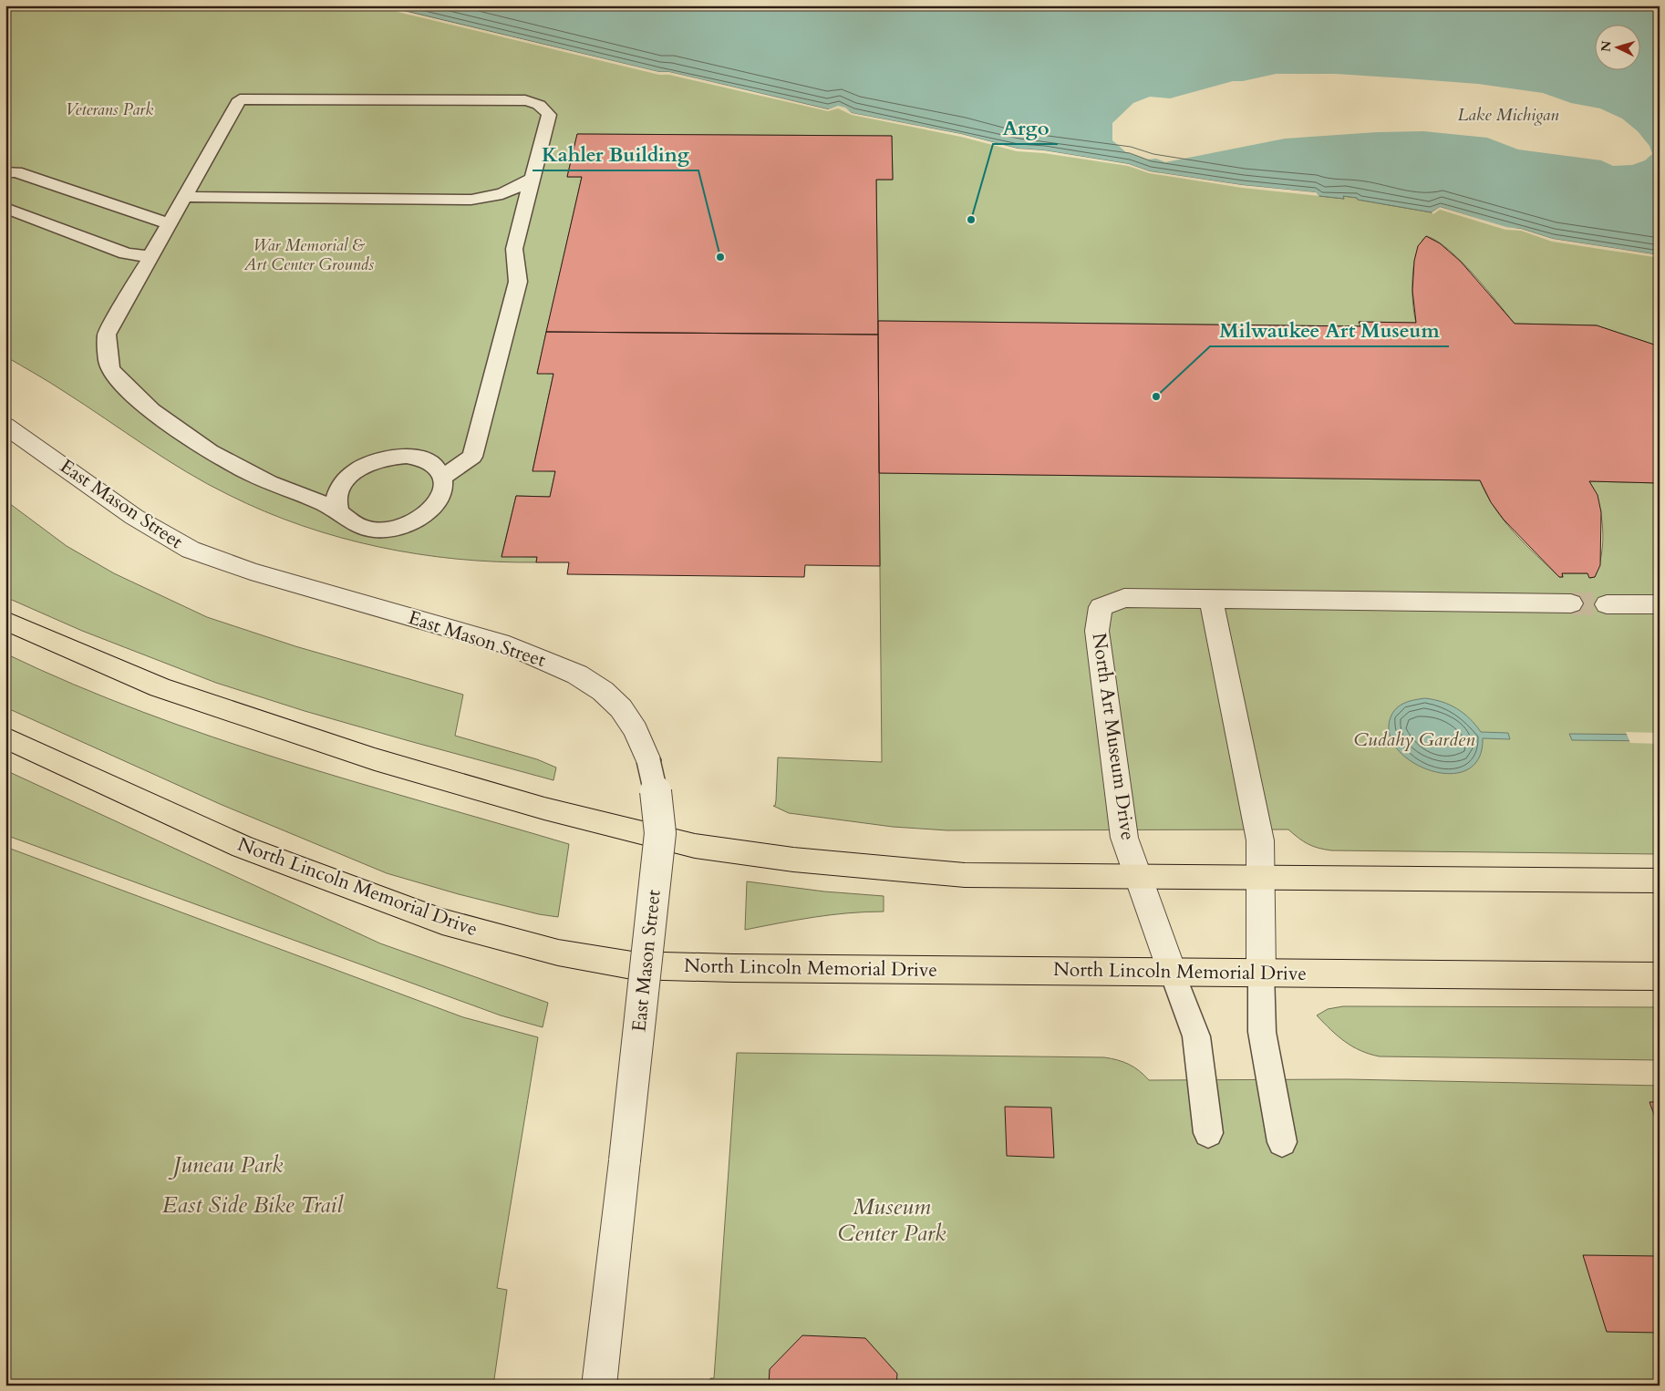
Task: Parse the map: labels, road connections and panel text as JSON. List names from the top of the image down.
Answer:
{
  "streets": {
    "main road": ["North Lincoln Memorial Drive"],
    "street": ["East Mason Street", "North Art Museum Drive"]
  },
  "crossings": [
    ["North Art Museum Drive", "North Lincoln Memorial Drive"]
  ],
  "water": ["Lake Michigan"],
  "parks": [
    "Veterans Park",
    "War Memorial & Art Center Grounds",
    "Cudahy Garden",
    "Juneau Park",
    "East Side Bike Trail",
    "Museum Center Park"
  ],
  "places": ["Argo", "Kahler Building", "Milwaukee Art Museum"],
  "north": "left"
}
